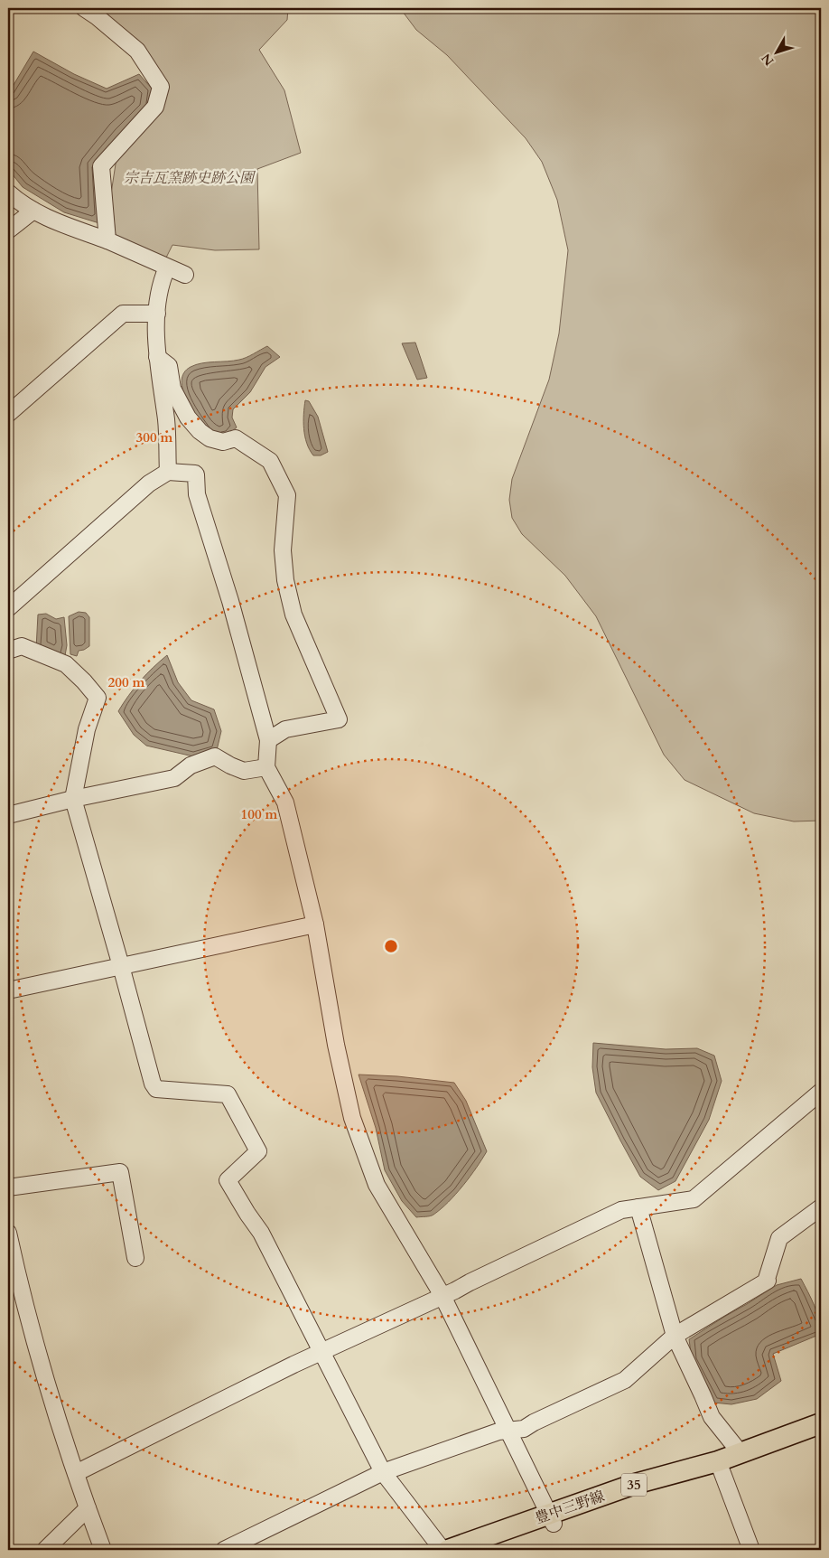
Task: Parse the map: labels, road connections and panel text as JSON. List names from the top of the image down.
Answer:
{
  "streets": {
    "main road": ["35", "豊中三野線"]
  },
  "parks": ["宗吉瓦窯跡史跡公園"],
  "north": "bottom left",
  "rings": ["300 m", "200 m", "100 m"]
}
